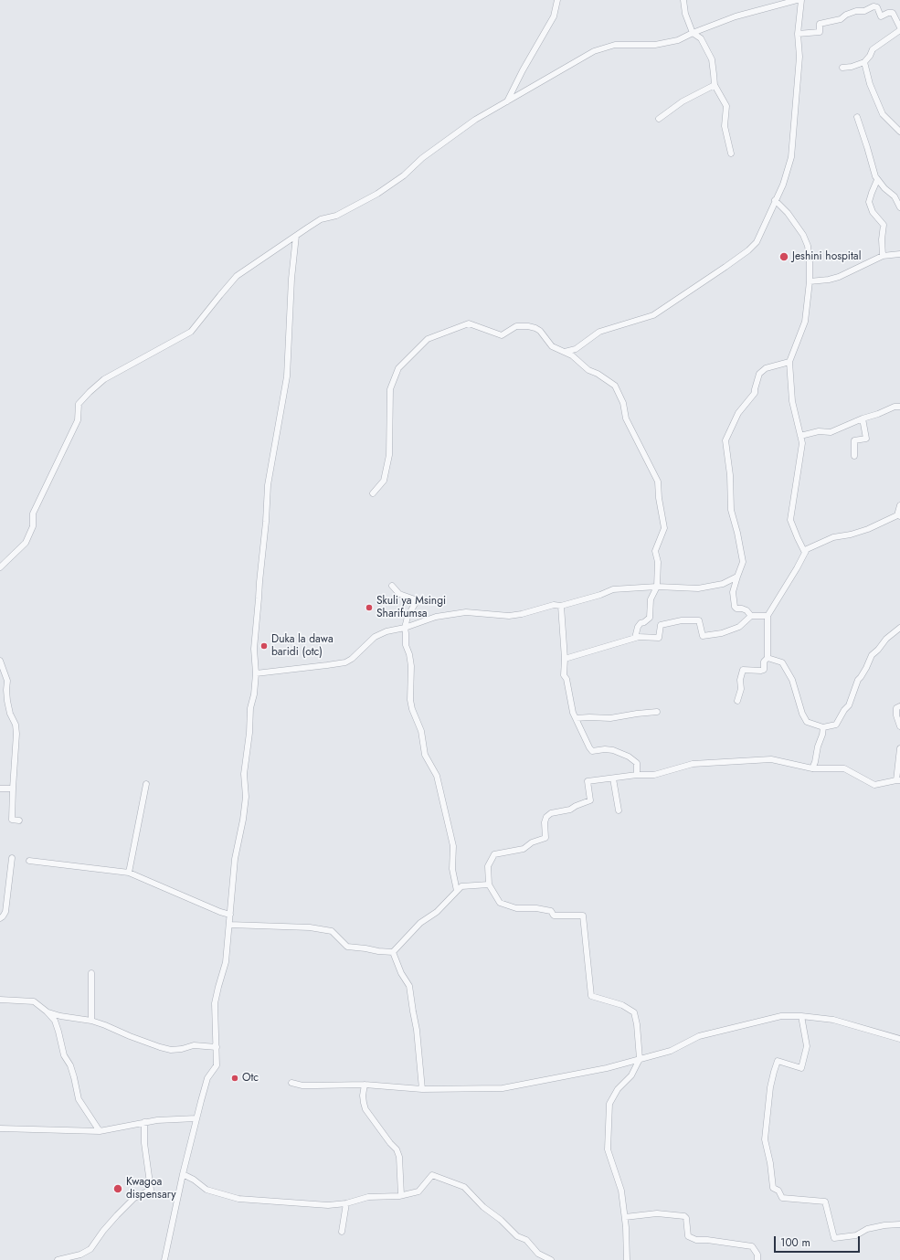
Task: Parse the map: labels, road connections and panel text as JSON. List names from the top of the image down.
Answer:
{
  "places": [
    "Jeshini hospital",
    "Skuli ya Msingi Sharifumsa",
    "Duka la dawa baridi (otc)",
    "Otc",
    "Kwagoa dispensary"
  ],
  "scale_bar": "100 m"
}
